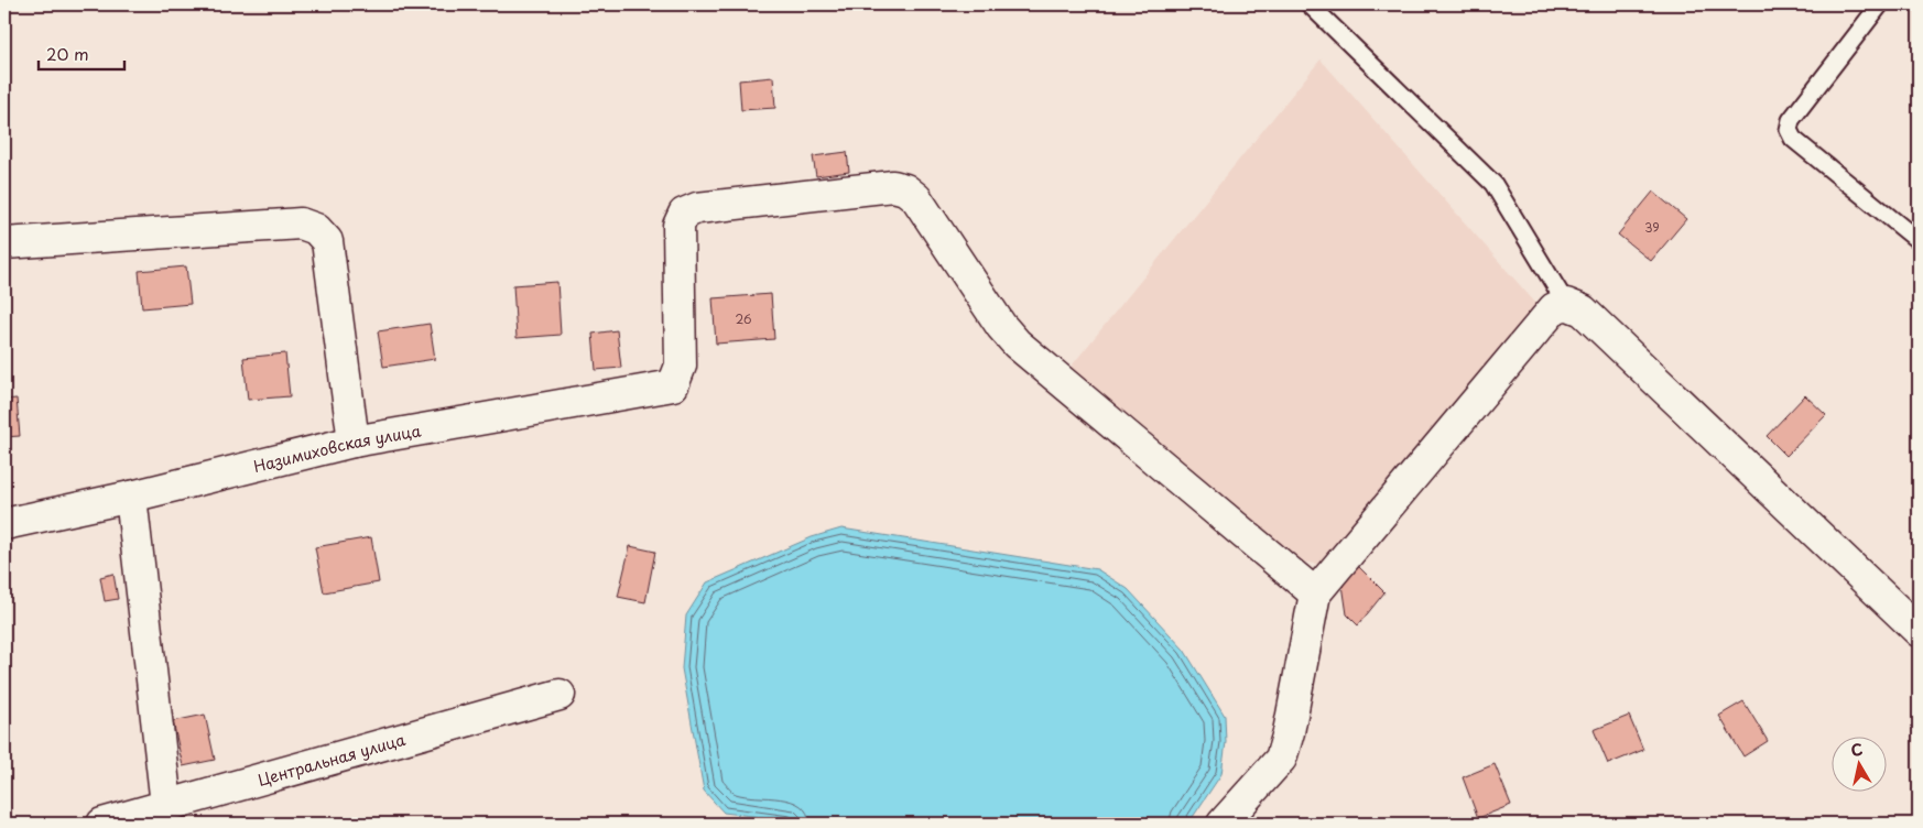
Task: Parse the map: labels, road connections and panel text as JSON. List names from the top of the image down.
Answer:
{
  "streets": {
    "street": ["Назимиховская улица", "Центральная улица"]
  },
  "house_numbers": ["39", "26"],
  "scale_bar": "20 m",
  "north": "top"
}
